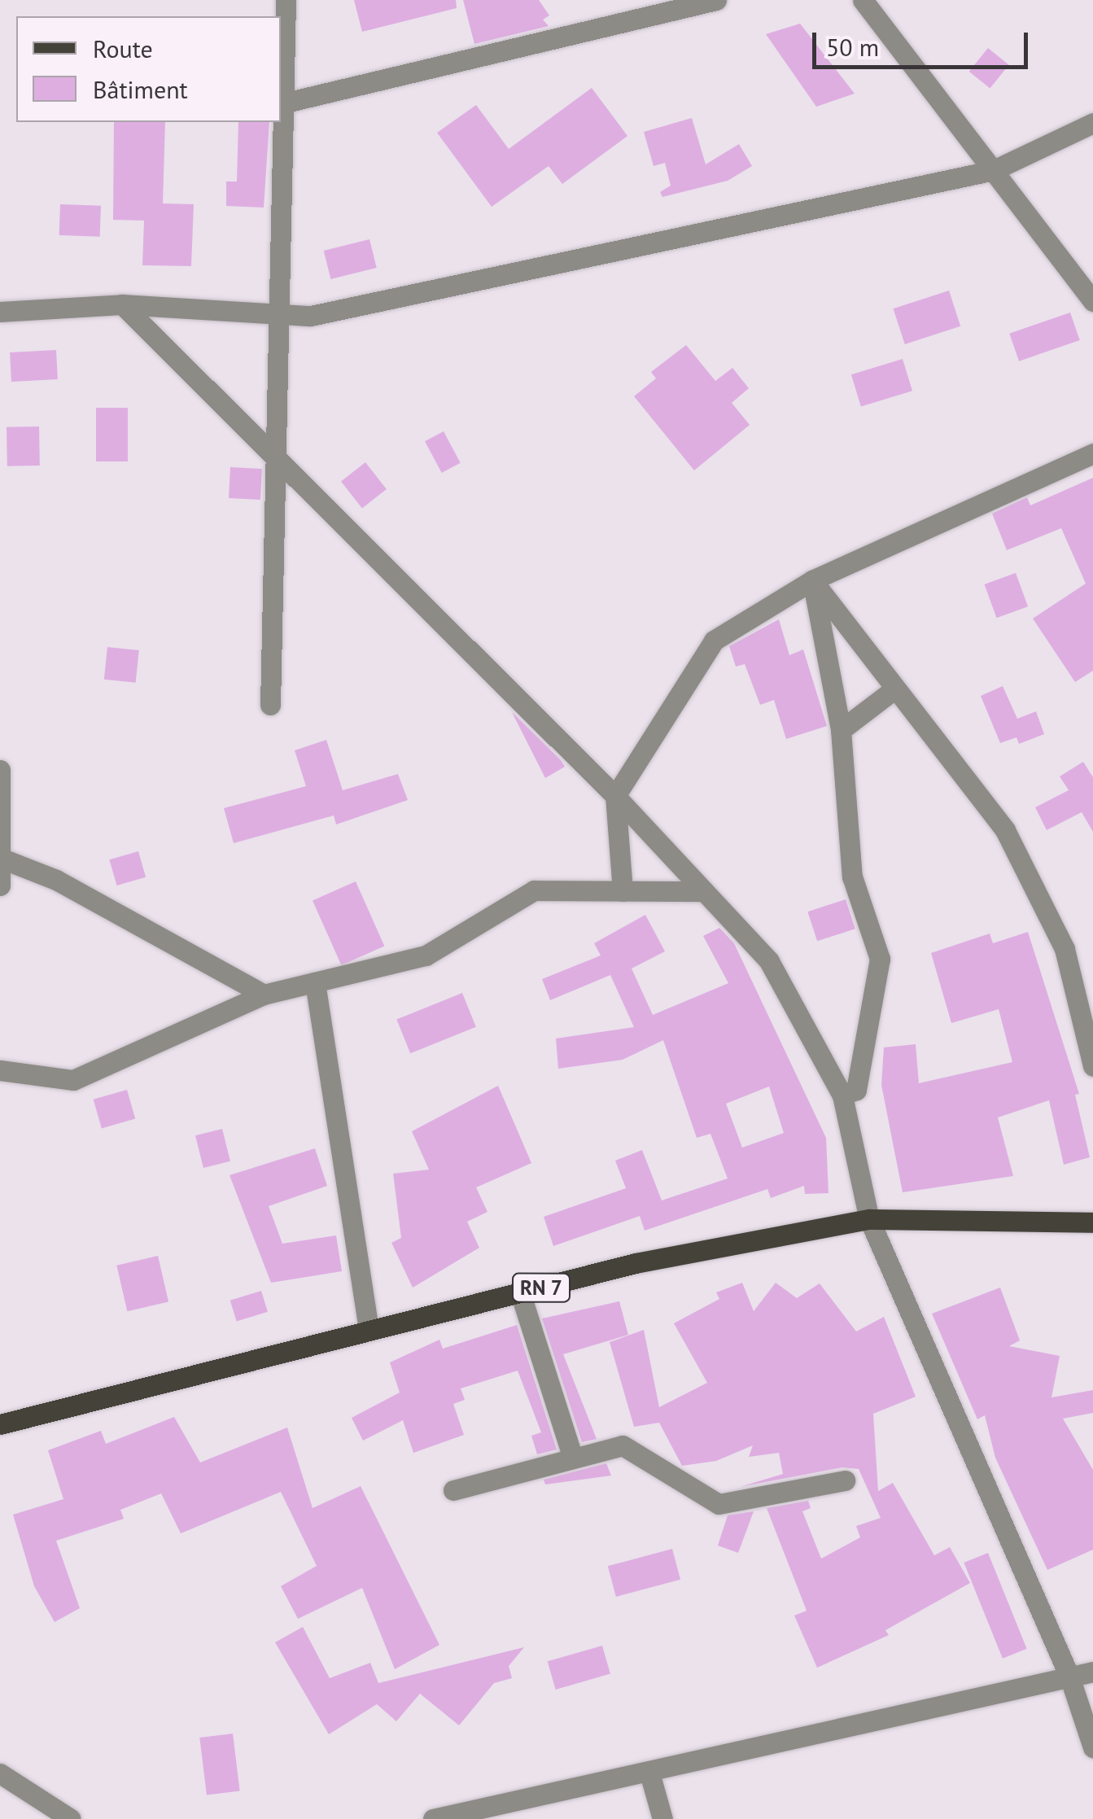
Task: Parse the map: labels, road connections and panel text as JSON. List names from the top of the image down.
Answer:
{
  "streets": {
    "main road": ["RN 7"]
  },
  "legend": ["Route", "Bâtiment"],
  "scale_bar": "50 m"
}
